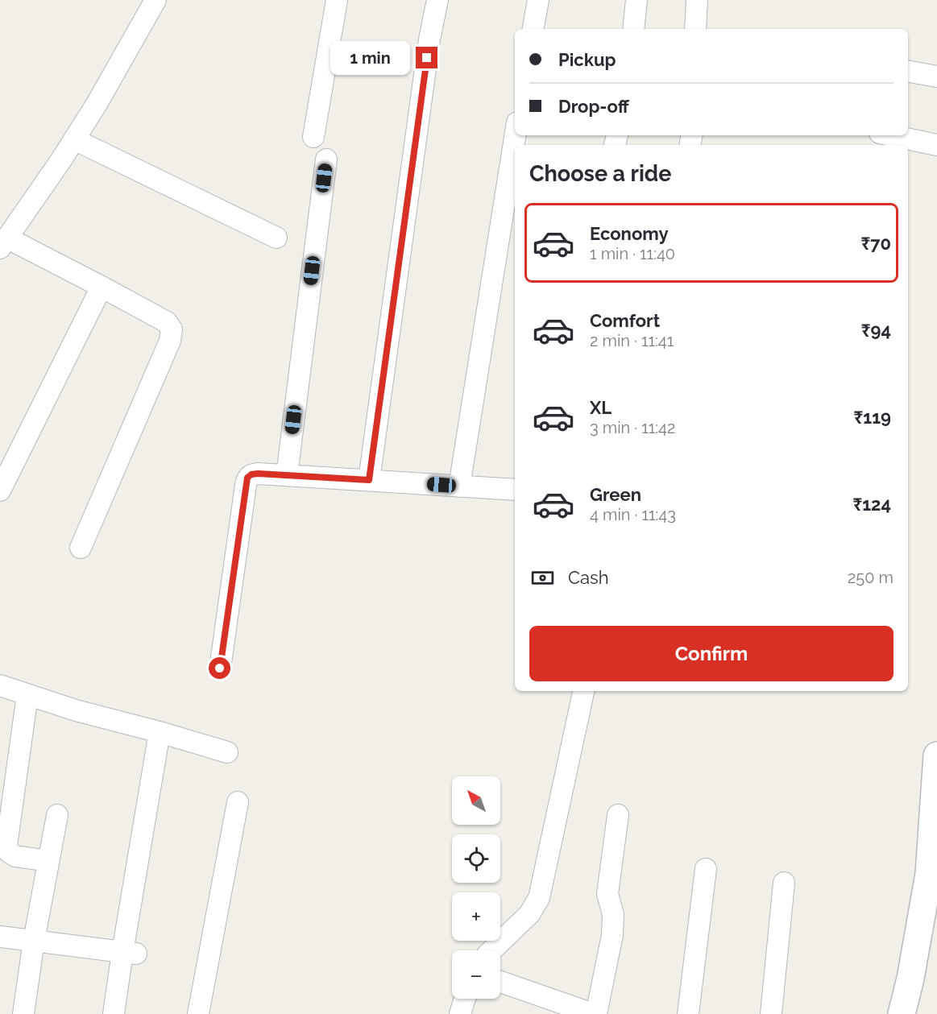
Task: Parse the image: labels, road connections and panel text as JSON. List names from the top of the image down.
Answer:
{
  "north": "top left",
  "page": {
    "banner": ["Pickup", "Drop-off"],
    "bubble": "1 min",
    "heading": "Choose a ride",
    "list": [
      {
        "name": "Economy",
        "note": "1 min · 11:40",
        "value": "₹70"
      },
      {
        "name": "Comfort",
        "note": "2 min · 11:41",
        "value": "₹94"
      },
      {
        "name": "XL",
        "note": "3 min · 11:42",
        "value": "₹119"
      },
      {
        "name": "Green",
        "note": "4 min · 11:43",
        "value": "₹124"
      }
    ],
    "pay": ["Cash", "250 m"],
    "buttons": "Confirm",
    "map_buttons": ["+", "−"]
  }
}
